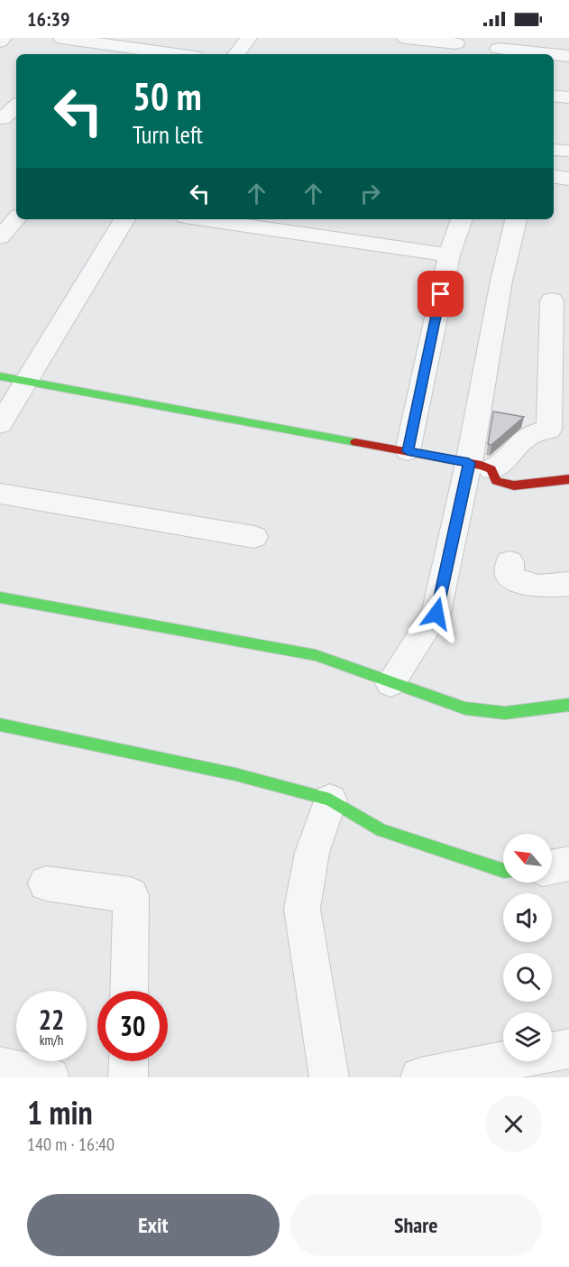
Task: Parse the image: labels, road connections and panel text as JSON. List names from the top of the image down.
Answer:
{
  "north": "top left",
  "page": {
    "status": "16:39",
    "turn": ["50 m", "Turn left"],
    "speed": "22 km/h",
    "limit": "30",
    "heading": ["1 min", "140 m · 16:40"],
    "buttons": ["Exit", "Share"]
  }
}
